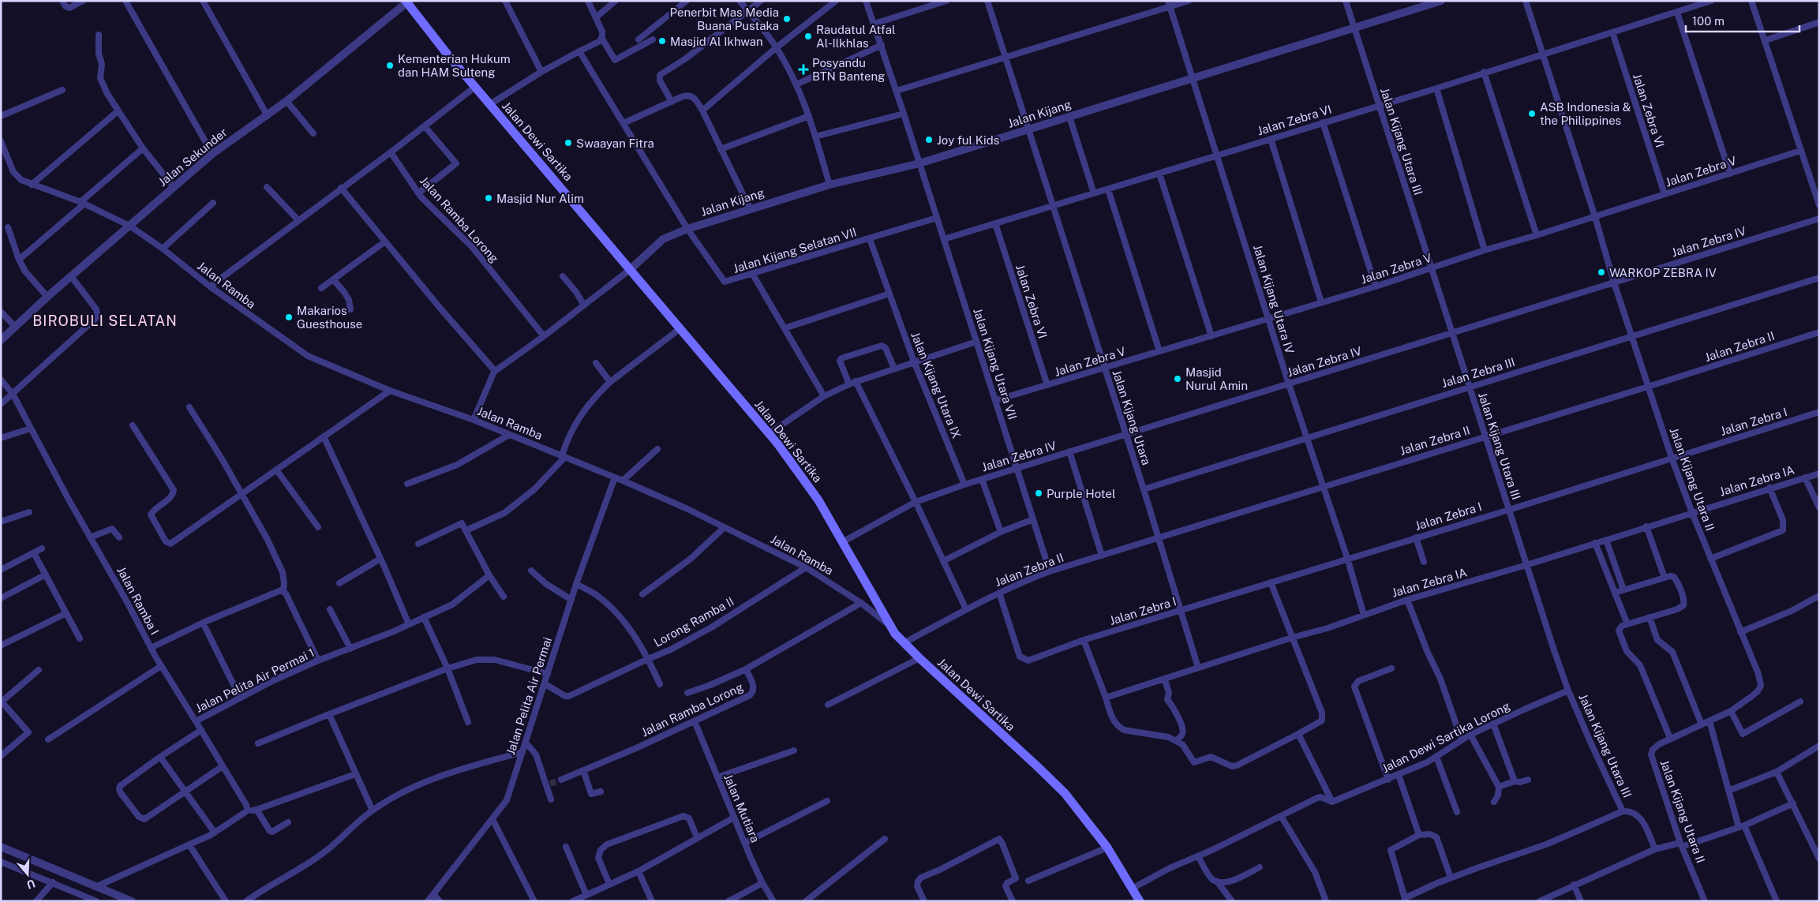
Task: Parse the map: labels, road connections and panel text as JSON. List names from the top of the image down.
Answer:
{
  "streets": {
    "main road": ["Jalan Dewi Sartika"],
    "street": [
      "Jalan Zebra VI",
      "Jalan Kijang",
      "Jalan Kijang Utara III",
      "Jalan Sekunder",
      "Jalan Zebra V",
      "Jalan Ramba Lorong",
      "Jalan Zebra IV",
      "Jalan Kijang Selatan VII",
      "Jalan Ramba",
      "Jalan Kijang Utara IV",
      "Jalan Zebra II",
      "Jalan Kijang Utara VII",
      "Jalan Zebra III",
      "Jalan Kijang Utara IX",
      "Jalan Kijang Utara",
      "Jalan Zebra I",
      "Jalan Kijang Utara II",
      "Jalan Zebra IA",
      "Jalan Ramba I",
      "Lorong Ramba II",
      "Jalan Pelita Air Permai 1",
      "Jalan Pelita Air Permai",
      "Jalan Dewi Sartika Lorong",
      "Jalan Mutiara"
    ]
  },
  "crossings": [
    ["Jalan Zebra VI", "Jalan Kijang Utara III"],
    ["Jalan Zebra VI", "Jalan Zebra V"],
    ["Jalan Zebra VI", "Jalan Kijang Utara IV"],
    ["Jalan Zebra VI", "Jalan Kijang Utara VII"],
    ["Jalan Zebra VI", "Jalan Kijang Utara"],
    ["Jalan Zebra VI", "Jalan Kijang Utara II"],
    ["Jalan Kijang", "Jalan Dewi Sartika"],
    ["Jalan Kijang", "Jalan Kijang Utara III"],
    ["Jalan Kijang", "Jalan Kijang Selatan VII"],
    ["Jalan Kijang", "Jalan Kijang Utara IV"],
    ["Jalan Kijang", "Jalan Kijang Utara VII"],
    ["Jalan Kijang", "Jalan Kijang Utara"],
    ["Jalan Dewi Sartika", "Jalan Sekunder"],
    ["Jalan Dewi Sartika", "Jalan Zebra IV"],
    ["Jalan Dewi Sartika", "Jalan Ramba"],
    ["Jalan Dewi Sartika", "Jalan Zebra II"],
    ["Jalan Dewi Sartika", "Jalan Dewi Sartika Lorong"],
    ["Jalan Kijang Utara III", "Jalan Zebra V"],
    ["Jalan Kijang Utara III", "Jalan Zebra IV"],
    ["Jalan Kijang Utara III", "Jalan Zebra II"],
    ["Jalan Kijang Utara III", "Jalan Zebra III"],
    ["Jalan Kijang Utara III", "Jalan Zebra I"],
    ["Jalan Kijang Utara III", "Jalan Zebra IA"],
    ["Jalan Kijang Utara III", "Jalan Dewi Sartika Lorong"],
    ["Jalan Sekunder", "Jalan Ramba"],
    ["Jalan Zebra V", "Jalan Kijang Utara IV"],
    ["Jalan Zebra V", "Jalan Kijang Utara VII"],
    ["Jalan Zebra V", "Jalan Kijang Utara"],
    ["Jalan Zebra V", "Jalan Kijang Utara II"],
    ["Jalan Ramba Lorong", "Jalan Ramba"],
    ["Jalan Ramba Lorong", "Jalan Mutiara"],
    ["Jalan Zebra IV", "Jalan Kijang Utara IV"],
    ["Jalan Zebra IV", "Jalan Kijang Utara VII"],
    ["Jalan Zebra IV", "Jalan Kijang Utara IX"],
    ["Jalan Zebra IV", "Jalan Kijang Utara"],
    ["Jalan Zebra IV", "Jalan Kijang Utara II"],
    ["Jalan Kijang Selatan VII", "Jalan Kijang Utara VII"],
    ["Jalan Kijang Selatan VII", "Jalan Kijang Utara IX"],
    ["Jalan Ramba", "Lorong Ramba II"],
    ["Jalan Ramba", "Jalan Pelita Air Permai"],
    ["Jalan Kijang Utara IV", "Jalan Zebra II"],
    ["Jalan Kijang Utara IV", "Jalan Zebra III"],
    ["Jalan Kijang Utara IV", "Jalan Zebra I"],
    ["Jalan Kijang Utara IV", "Jalan Zebra IA"],
    ["Jalan Zebra II", "Jalan Kijang Utara VII"],
    ["Jalan Zebra II", "Jalan Kijang Utara"],
    ["Jalan Zebra II", "Jalan Zebra I"],
    ["Jalan Zebra II", "Jalan Kijang Utara II"],
    ["Jalan Zebra III", "Jalan Kijang Utara"],
    ["Jalan Zebra III", "Jalan Kijang Utara II"],
    ["Jalan Kijang Utara", "Jalan Zebra I"],
    ["Jalan Kijang Utara", "Jalan Zebra IA"],
    ["Jalan Zebra I", "Jalan Kijang Utara II"],
    ["Jalan Kijang Utara II", "Jalan Zebra IA"],
    ["Lorong Ramba II", "Jalan Pelita Air Permai"]
  ],
  "districts": ["BIROBULI SELATAN"],
  "places": {
    "other": [
      "Penerbit Mas Media Buana Pustaka",
      "Raudatul Atfal Al-Ilkhlas",
      "Masjid Al Ikhwan",
      "Kementerian Hukum dan HAM Sulteng",
      "ASB Indonesia & the Philippines",
      "Joy ful Kids",
      "Swaayan Fitra",
      "Masjid Nur Alim",
      "WARKOP ZEBRA IV",
      "Makarios Guesthouse",
      "Masjid Nurul Amin",
      "Purple Hotel"
    ],
    "health": ["Posyandu BTN Banteng"]
  },
  "scale_bar": "100 m",
  "north": "bottom"
}
